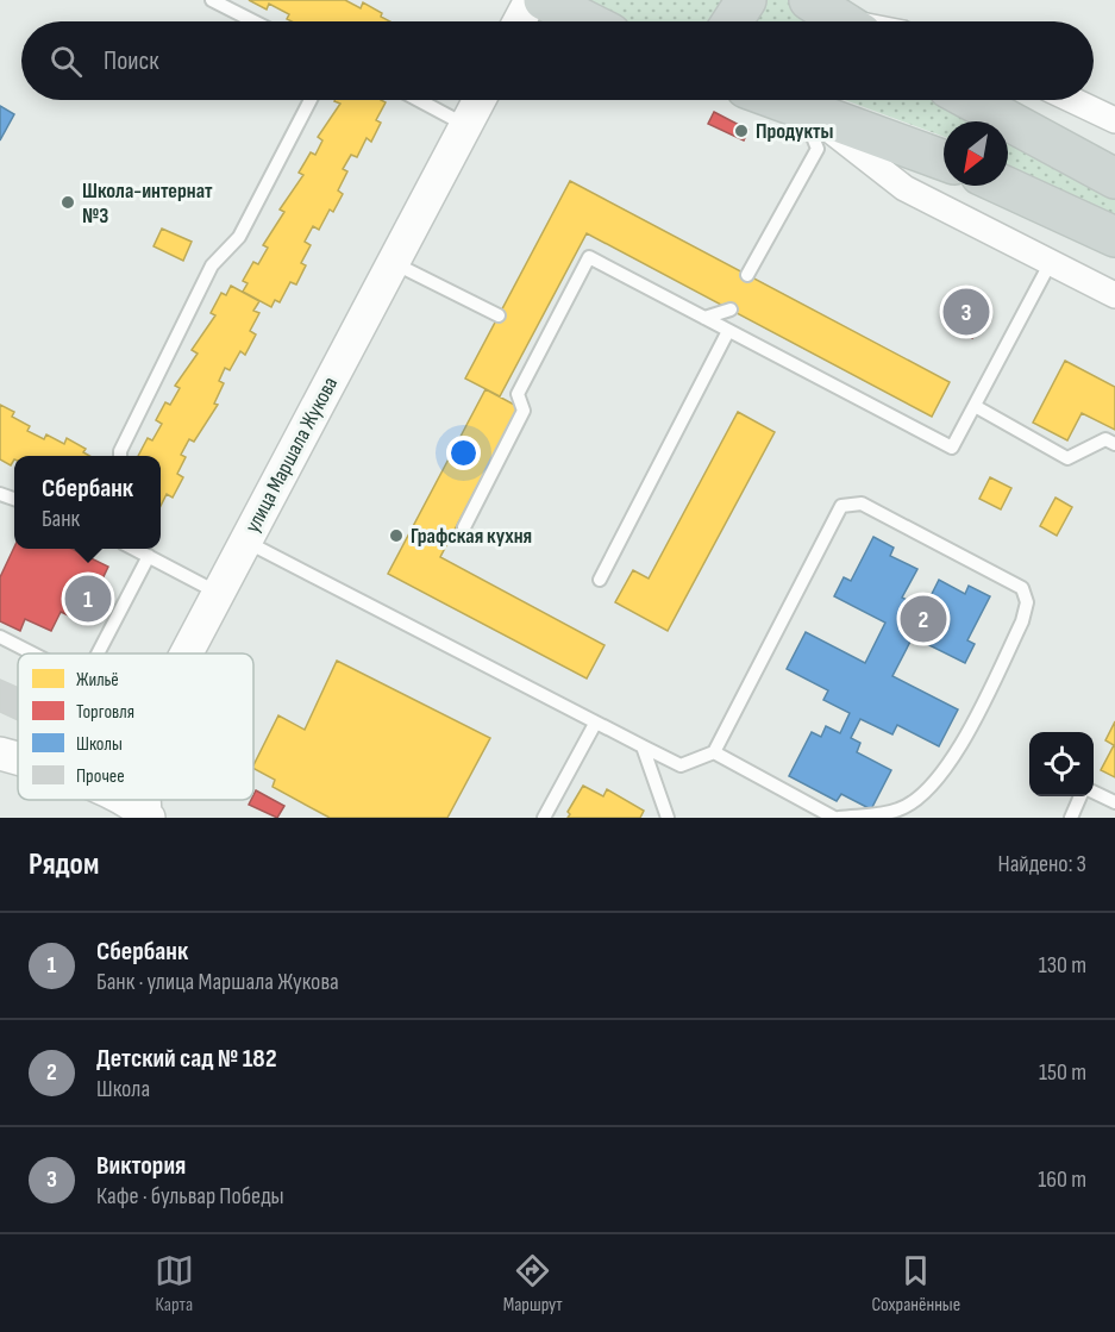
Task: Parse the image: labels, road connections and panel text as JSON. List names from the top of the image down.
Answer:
{
  "streets": {
    "street": ["улица Маршала Жукова"]
  },
  "places": ["Продукты", "Школа-интернат №3", "Графская кухня"],
  "legend": [
    "Жильё",
    "Торговля",
    "Школы",
    "Прочее"
  ],
  "north": "bottom left",
  "page": {
    "search": "Поиск",
    "pins": ["3", "1", "2"],
    "popup": ["Сбербанк", "Банк"],
    "heading": ["Рядом", "Найдено: 3"],
    "list": [
      {
        "mark": "1",
        "name": "Сбербанк",
        "note": "Банк · улица Маршала Жукова",
        "value": "130 m"
      },
      {
        "mark": "2",
        "name": "Детский сад № 182",
        "note": "Школа",
        "value": "150 m"
      },
      {
        "mark": "3",
        "name": "Виктория",
        "note": "Кафе · бульвар Победы",
        "value": "160 m"
      }
    ],
    "nav": ["Карта", "Маршрут", "Сохранённые"]
  }
}
